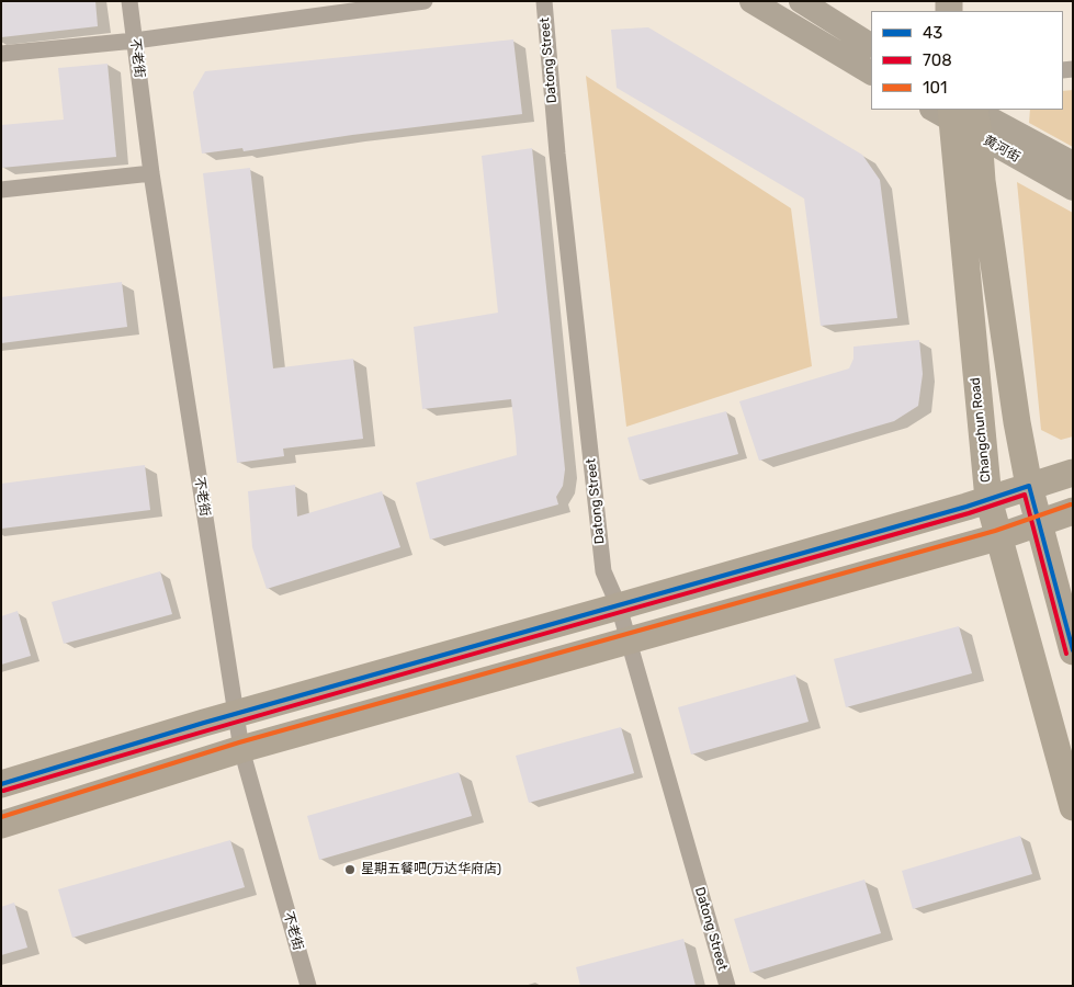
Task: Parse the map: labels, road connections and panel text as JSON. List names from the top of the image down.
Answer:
{
  "streets": {
    "main road": ["黄河街", "Changchun Road"],
    "street": ["不老街", "Datong Street"]
  },
  "crossings": [
    ["黄河街", "Changchun Road"]
  ],
  "places": ["星期五餐吧(万达华府店)"],
  "lines": ["transit line 43", "transit line 708", "transit line 101"],
  "legend": ["43", "708", "101"]
}
